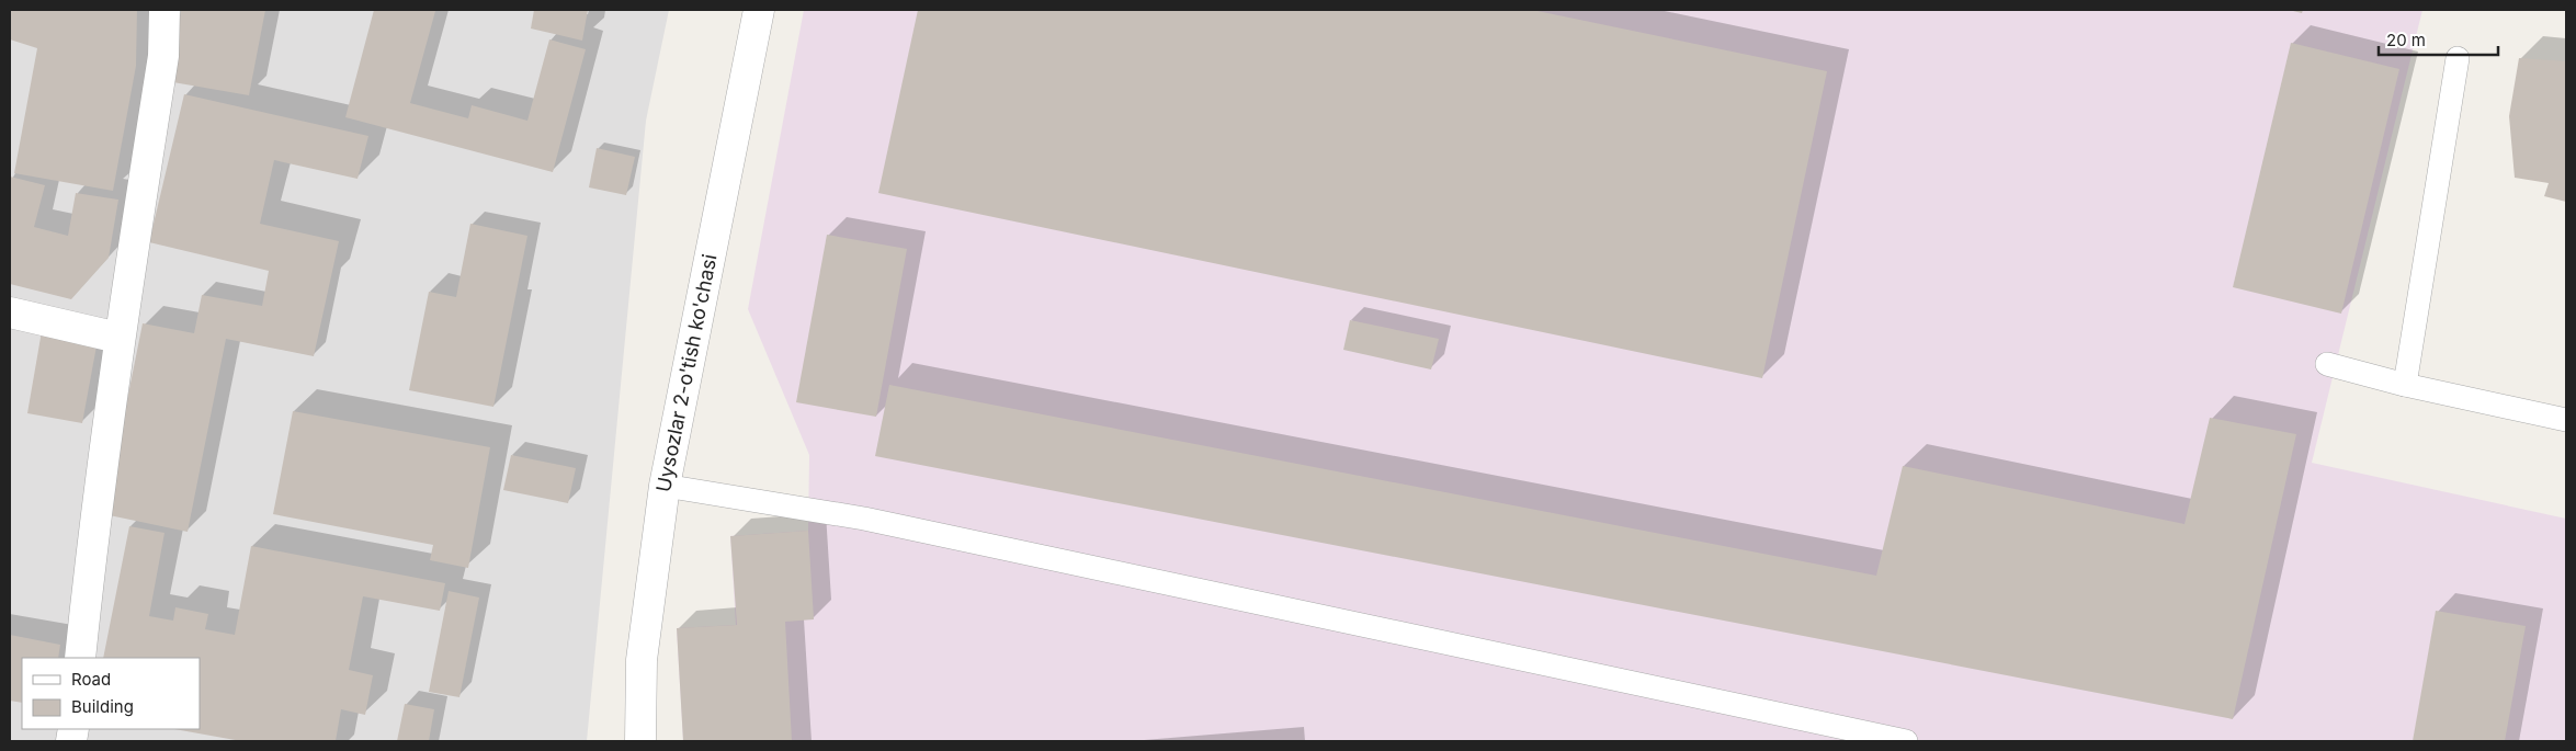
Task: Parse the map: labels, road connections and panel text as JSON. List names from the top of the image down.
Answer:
{
  "streets": {
    "street": ["Uysozlar 2-o'tish ko'chasi"]
  },
  "legend": ["Road", "Building"],
  "scale_bar": "20 m"
}
